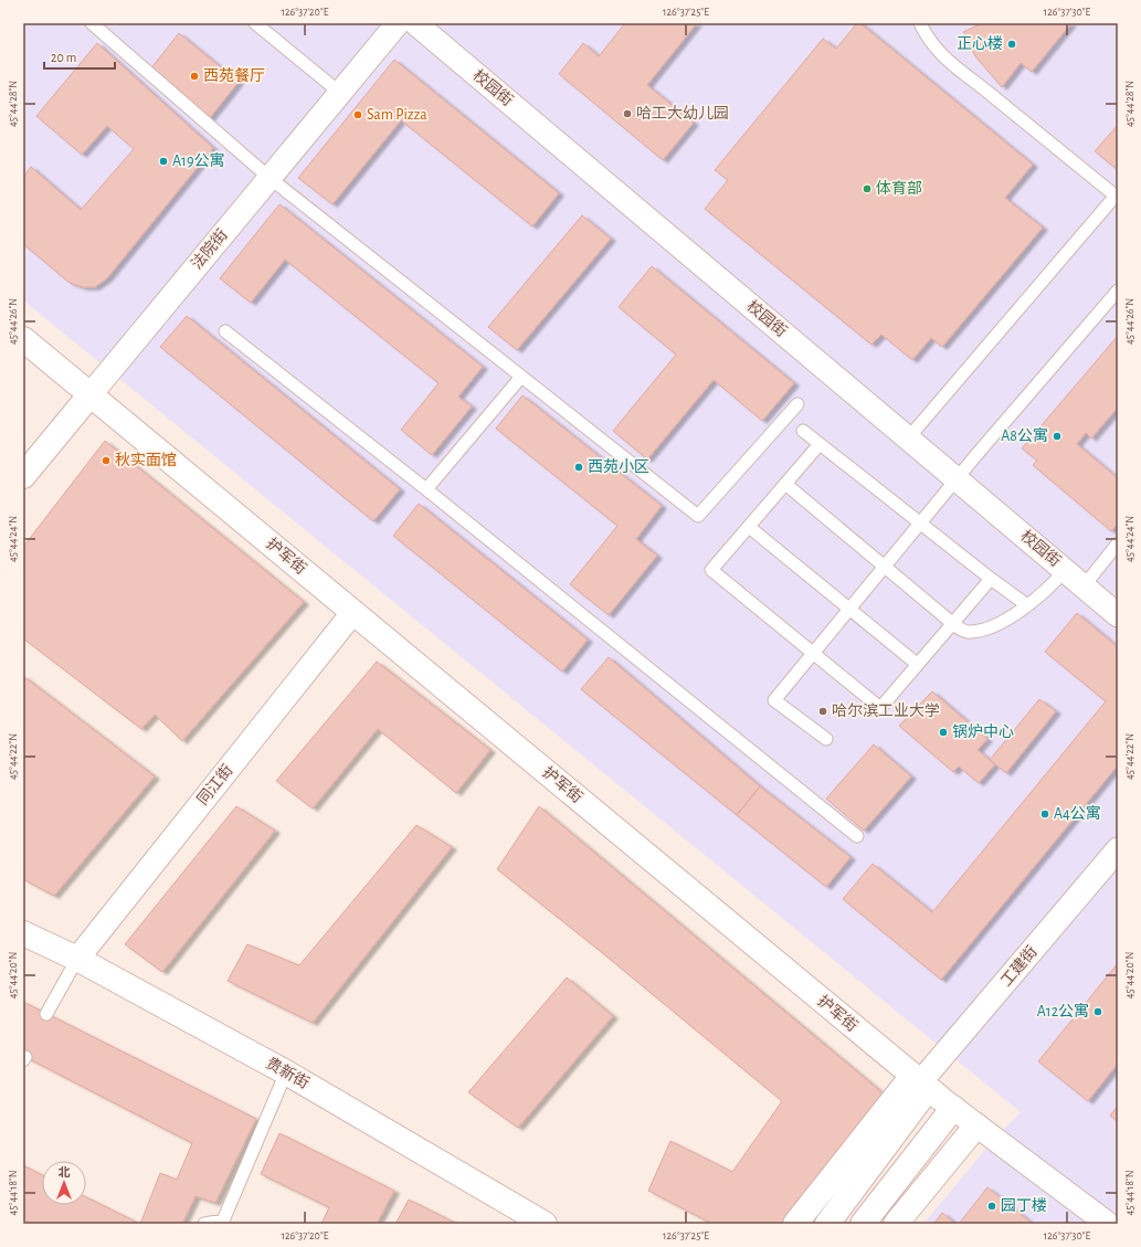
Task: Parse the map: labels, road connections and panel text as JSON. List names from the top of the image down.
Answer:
{
  "streets": {
    "street": [
      "校园街",
      "法院街",
      "护军街",
      "同江街",
      "工建街",
      "贵新街"
    ]
  },
  "crossings": [
    ["法院街", "护军街"],
    ["护军街", "同江街"],
    ["护军街", "工建街"],
    ["同江街", "贵新街"]
  ],
  "places": [
    "正心楼",
    "西苑餐厅",
    "哈工大幼儿园",
    "Sam Pizza",
    "A19公寓",
    "体育部",
    "A8公寓",
    "秋实面馆",
    "西苑小区",
    "哈尔滨工业大学",
    "锅炉中心",
    "A4公寓",
    "A12公寓",
    "园丁楼"
  ],
  "scale_bar": "20 m",
  "north": "top",
  "coordinates": [
    "126°37'20\"E",
    "126°37'25\"E",
    "126°37'30\"E",
    "45°44'28\"N",
    "45°44'26\"N",
    "45°44'24\"N",
    "45°44'22\"N",
    "45°44'20\"N",
    "45°44'18\"N"
  ]
}
